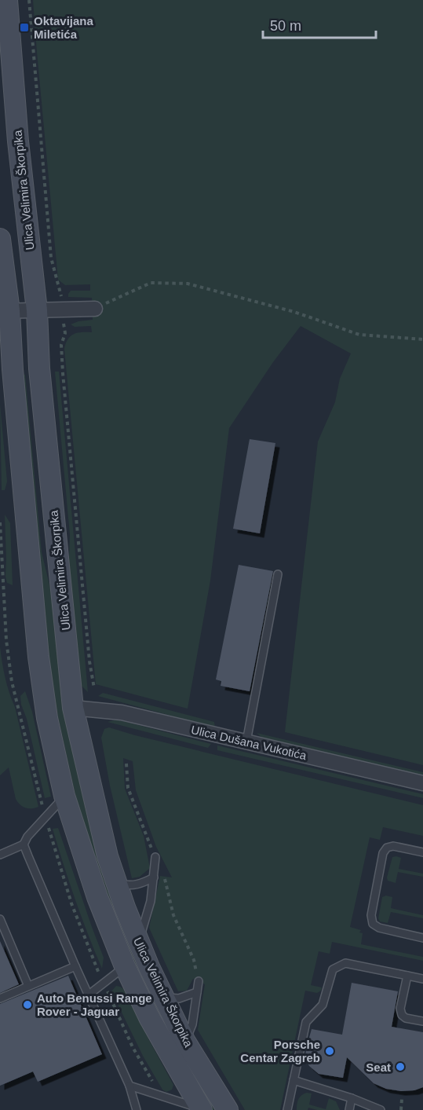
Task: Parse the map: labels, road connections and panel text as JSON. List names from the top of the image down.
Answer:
{
  "streets": {
    "main road": ["Ulica Velimira Škorpika"],
    "street": ["Ulica Dušana Vukotića"]
  },
  "crossings": [
    ["Ulica Velimira Škorpika", "Ulica Dušana Vukotića"]
  ],
  "places": {
    "transit": ["Oktavijana Miletića"],
    "other": ["Auto Benussi Range Rover - Jaguar", "Porsche Centar Zagreb", "Seat"]
  },
  "scale_bar": "50 m"
}
